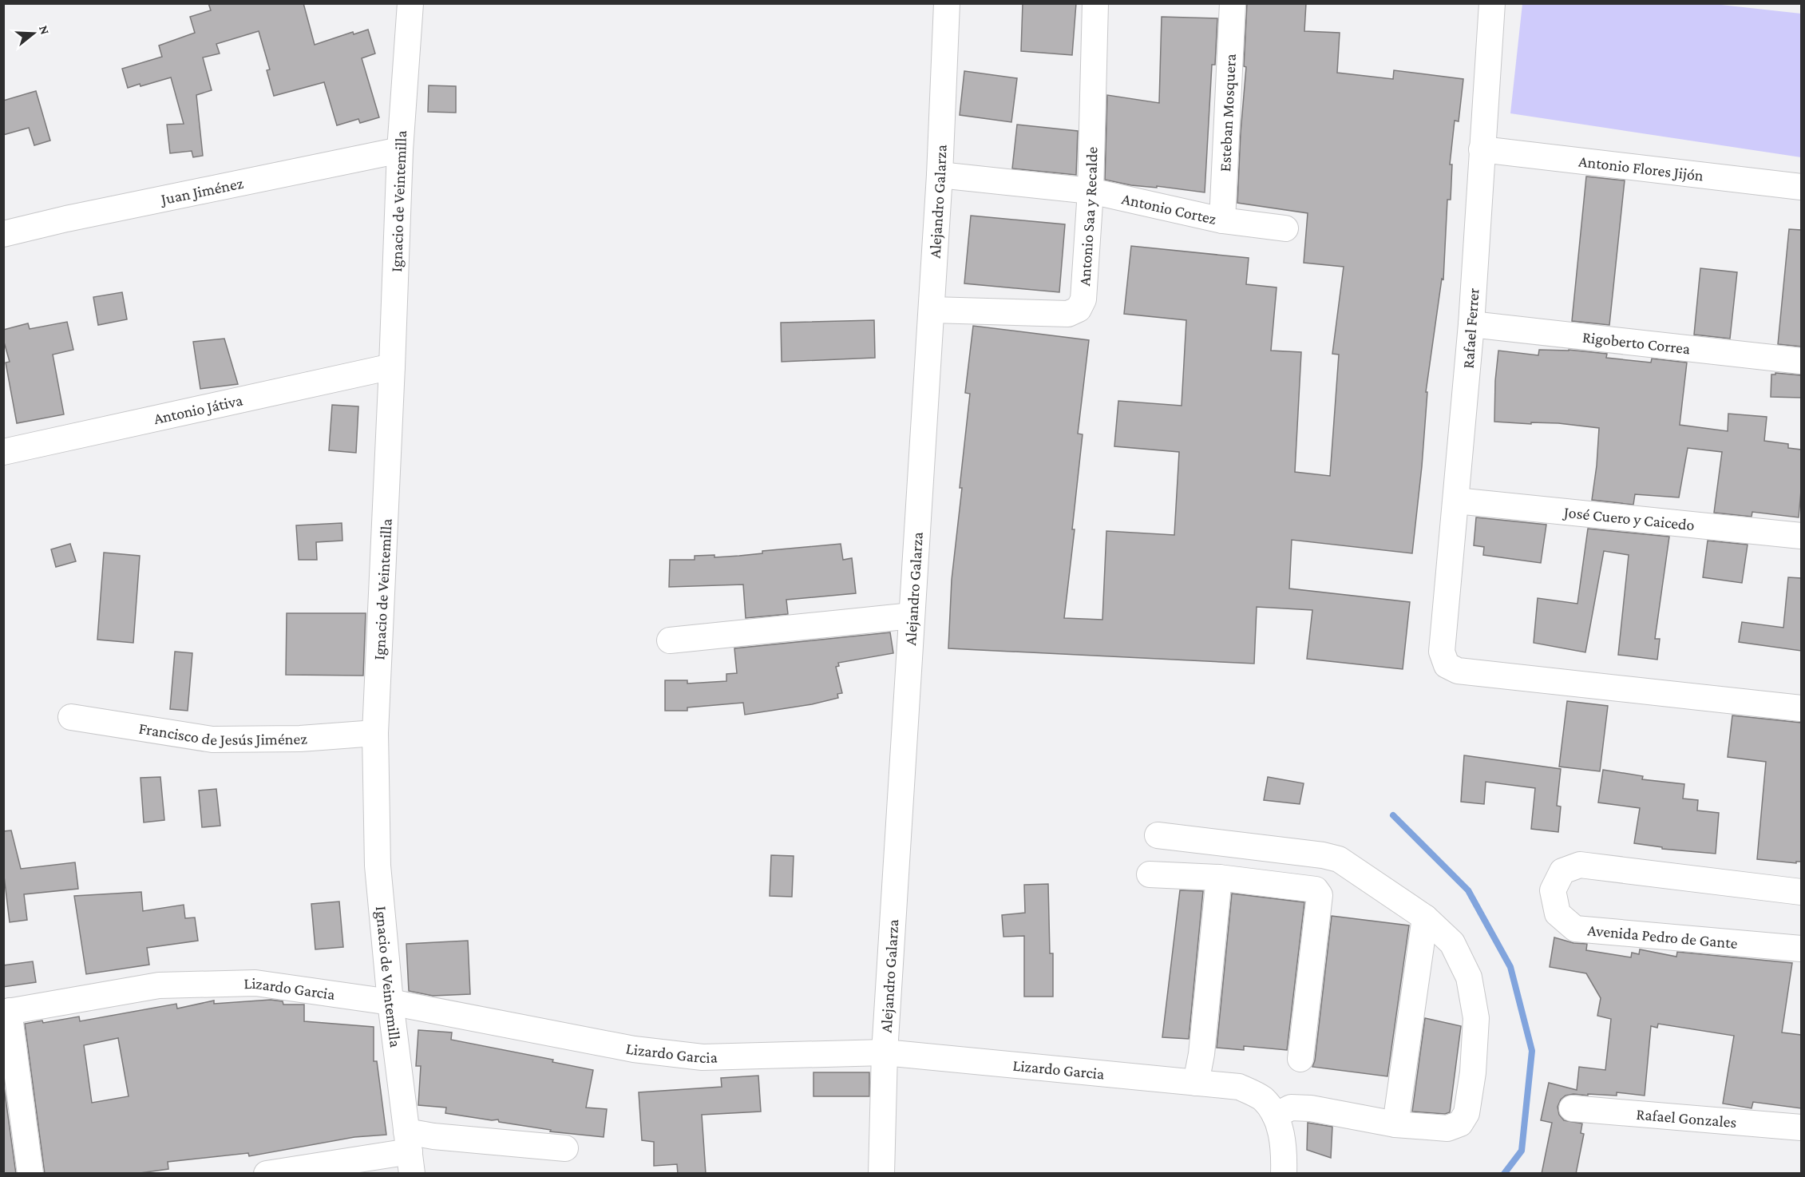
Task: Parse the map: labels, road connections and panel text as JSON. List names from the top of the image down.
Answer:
{
  "streets": {
    "street": [
      "Esteban Mosquera",
      "Antonio Flores Jijón",
      "Juan Jiménez",
      "Ignacio de Veintemilla",
      "Alejandro Galarza",
      "Antonio Cortez",
      "Antonio Saa y Recalde",
      "Rafael Ferrer",
      "Rigoberto Correa",
      "Antonio Játiva",
      "José Cuero y Caicedo",
      "Francisco de Jesús Jiménez",
      "Avenida Pedro de Gante",
      "Lizardo Garcia",
      "Rafael Gonzales"
    ]
  },
  "crossings": [
    ["Esteban Mosquera", "Antonio Cortez"],
    ["Antonio Flores Jijón", "Rafael Ferrer"],
    ["Juan Jiménez", "Ignacio de Veintemilla"],
    ["Ignacio de Veintemilla", "Antonio Játiva"],
    ["Ignacio de Veintemilla", "Francisco de Jesús Jiménez"],
    ["Ignacio de Veintemilla", "Lizardo Garcia"],
    ["Alejandro Galarza", "Antonio Cortez"],
    ["Alejandro Galarza", "Antonio Saa y Recalde"],
    ["Alejandro Galarza", "Lizardo Garcia"],
    ["Antonio Cortez", "Antonio Saa y Recalde"],
    ["Rafael Ferrer", "Rigoberto Correa"],
    ["Rafael Ferrer", "José Cuero y Caicedo"]
  ],
  "north": "right"
}
